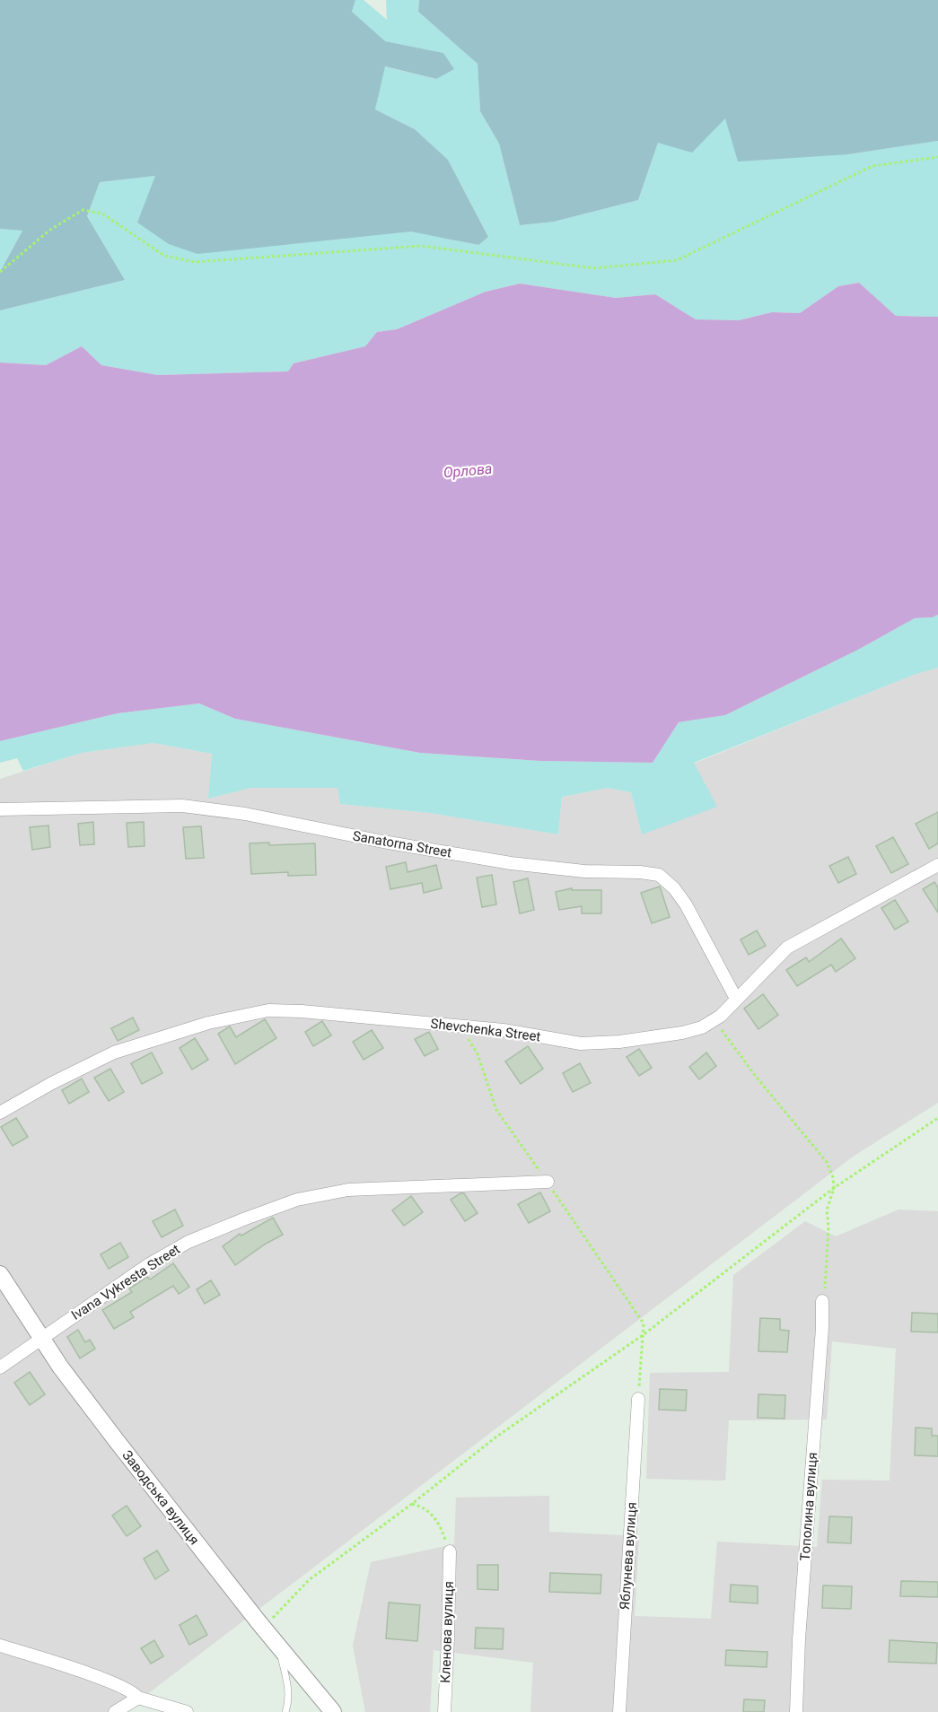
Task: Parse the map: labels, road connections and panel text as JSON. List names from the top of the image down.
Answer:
{
  "streets": {
    "street": [
      "Sanatorna Street",
      "Shevchenka Street",
      "Ivana Vykresta Street",
      "Заводська вулиця",
      "Тополина вулиця",
      "Яблунева вулиця",
      "Кленова вулиця"
    ]
  },
  "crossings": [
    ["Sanatorna Street", "Shevchenka Street"],
    ["Ivana Vykresta Street", "Заводська вулиця"]
  ],
  "water": ["Орлова"]
}
